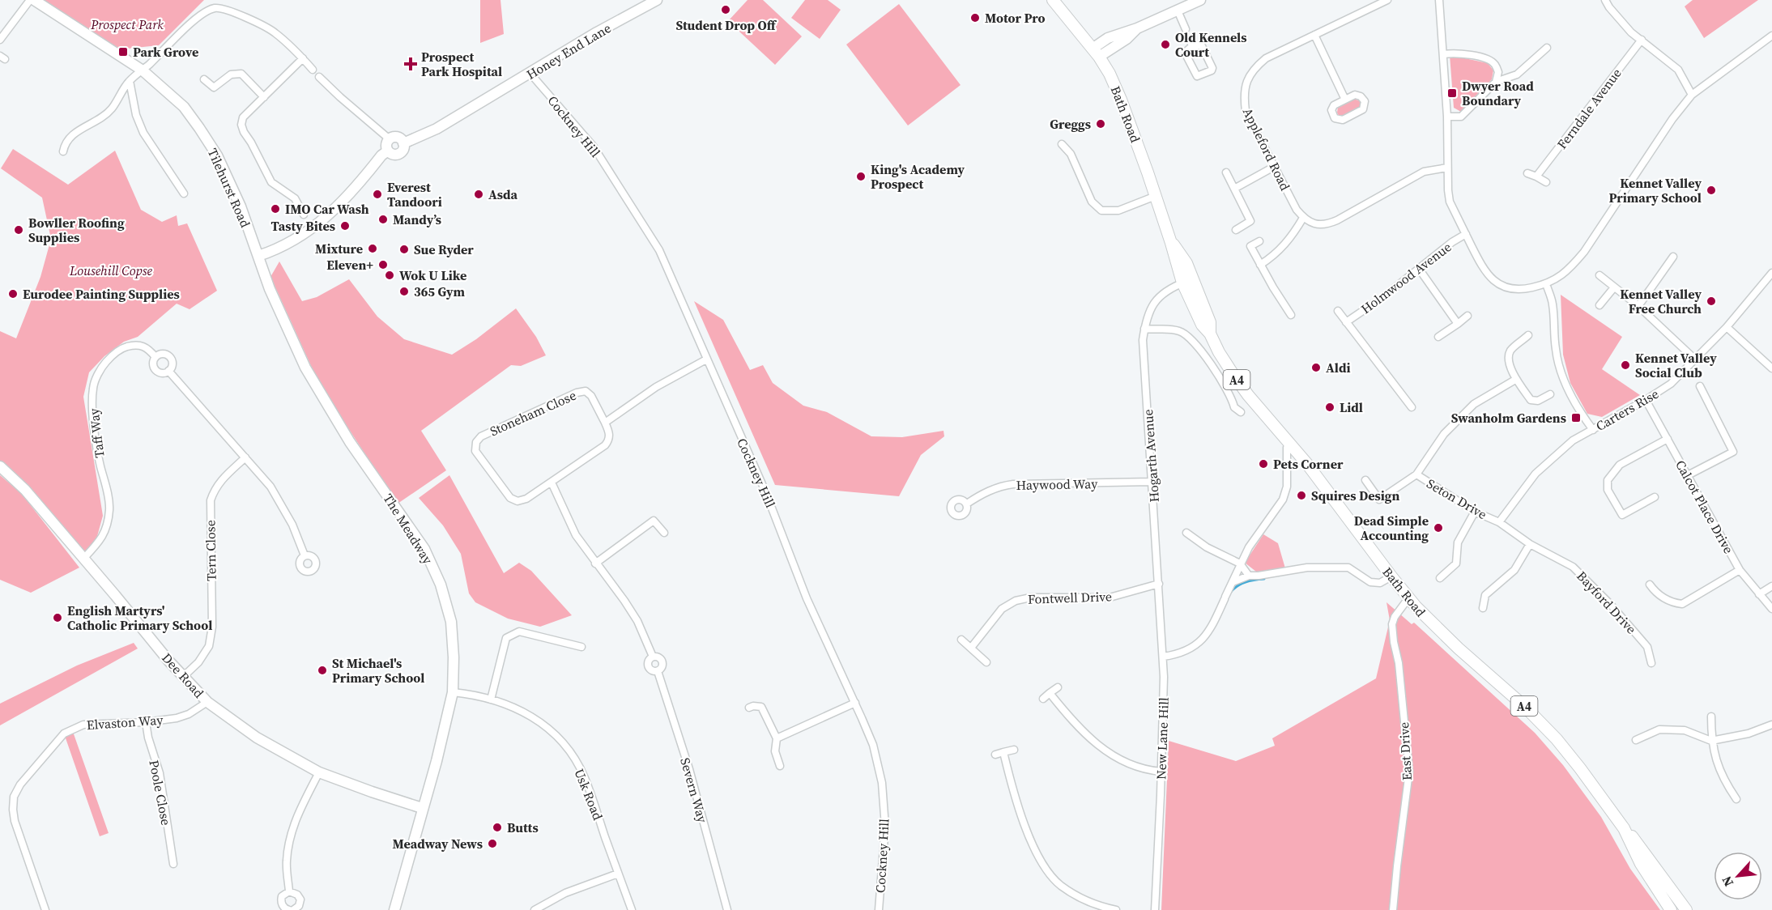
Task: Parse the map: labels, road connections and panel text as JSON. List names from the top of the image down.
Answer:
{
  "streets": {
    "main road": ["Bath Road", "A4"],
    "street": [
      "Honey End Lane",
      "Ferndale Avenue",
      "Cockney Hill",
      "Appleford Road",
      "Tilehurst Road",
      "Holmwood Avenue",
      "Carters Rise",
      "Stoneham Close",
      "Taff Way",
      "Hogarth Avenue",
      "Haywood Way",
      "Seton Drive",
      "Calcot Place Drive",
      "The Meadway",
      "Tern Close",
      "Fontwell Drive",
      "Bayford Drive",
      "Dee Road",
      "Elvaston Way",
      "New Lane Hill",
      "East Drive",
      "Severn Way",
      "Poole Close",
      "Usk Road"
    ]
  },
  "crossings": [
    ["Honey End Lane", "Cockney Hill"],
    ["Honey End Lane", "Tilehurst Road"],
    ["Honey End Lane", "The Meadway"],
    ["Bath Road", "Hogarth Avenue"],
    ["Bath Road", "East Drive"],
    ["Tilehurst Road", "The Meadway"],
    ["Carters Rise", "Seton Drive"],
    ["Carters Rise", "Calcot Place Drive"],
    ["Carters Rise", "Bayford Drive"],
    ["Stoneham Close", "Severn Way"],
    ["Taff Way", "Dee Road"],
    ["Hogarth Avenue", "Haywood Way"],
    ["Hogarth Avenue", "Fontwell Drive"],
    ["Hogarth Avenue", "New Lane Hill"],
    ["Seton Drive", "Bayford Drive"],
    ["The Meadway", "Dee Road"],
    ["The Meadway", "Usk Road"],
    ["Tern Close", "Dee Road"],
    ["Dee Road", "Elvaston Way"],
    ["Elvaston Way", "Poole Close"]
  ],
  "parks": ["Prospect Park", "Lousehill Copse"],
  "places": {
    "other": [
      "Student Drop Off",
      "Motor Pro",
      "Old Kennels Court",
      "Greggs",
      "King's Academy Prospect",
      "Kennet Valley Primary School",
      "Everest Tandoori",
      "Asda",
      "IMO Car Wash",
      "Mandy’s",
      "Tasty Bites",
      "Bowller Roofing Supplies",
      "Mixture",
      "Sue Ryder",
      "Eleven+",
      "Wok U Like",
      "365 Gym",
      "Eurodee Painting Supplies",
      "Kennet Valley Free Church",
      "Kennet Valley Social Club",
      "Aldi",
      "Lidl",
      "Pets Corner",
      "Squires Design",
      "Dead Simple Accounting",
      "English Martyrs' Catholic Primary School",
      "St Michael's Primary School",
      "Butts",
      "Meadway News"
    ],
    "transit": ["Park Grove", "Dwyer Road Boundary", "Swanholm Gardens"],
    "health": ["Prospect Park Hospital"]
  },
  "north": "bottom left"
}
